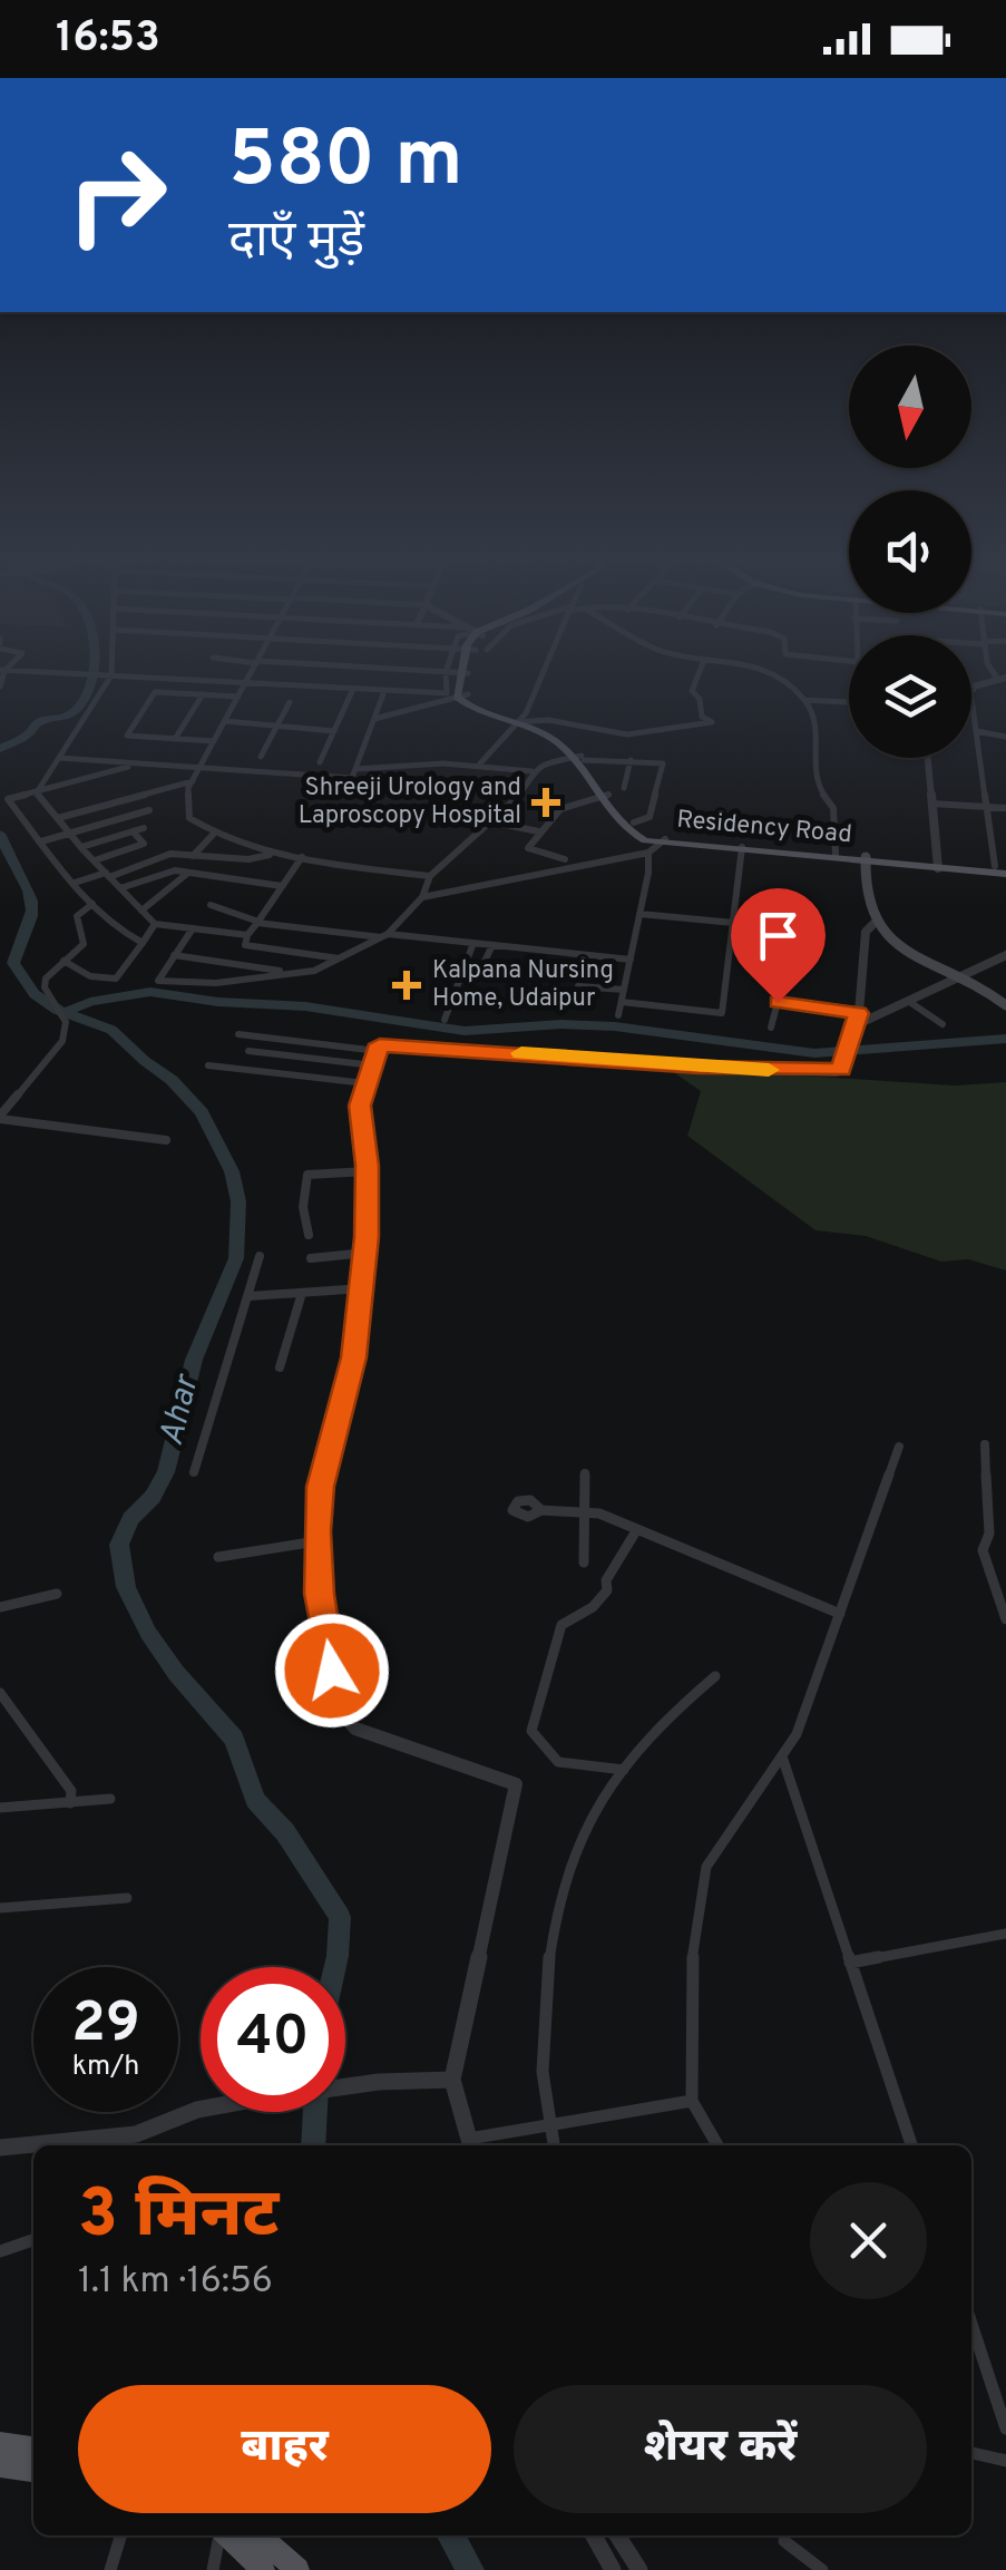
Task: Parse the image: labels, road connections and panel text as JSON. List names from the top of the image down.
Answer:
{
  "streets": {
    "main road": ["Residency Road"]
  },
  "water": ["Ahar"],
  "places": {
    "health": ["Shreeji Urology and Laproscopy Hospital", "Kalpana Nursing Home, Udaipur"]
  },
  "north": "bottom",
  "page": {
    "status": "16:53",
    "turn": ["580 m", "दाएँ मुड़ें"],
    "speed": "29 km/h",
    "limit": "40",
    "heading": ["3 मिनट", "1.1 km · 16:56"],
    "buttons": ["बाहर", "शेयर करें"]
  }
}
